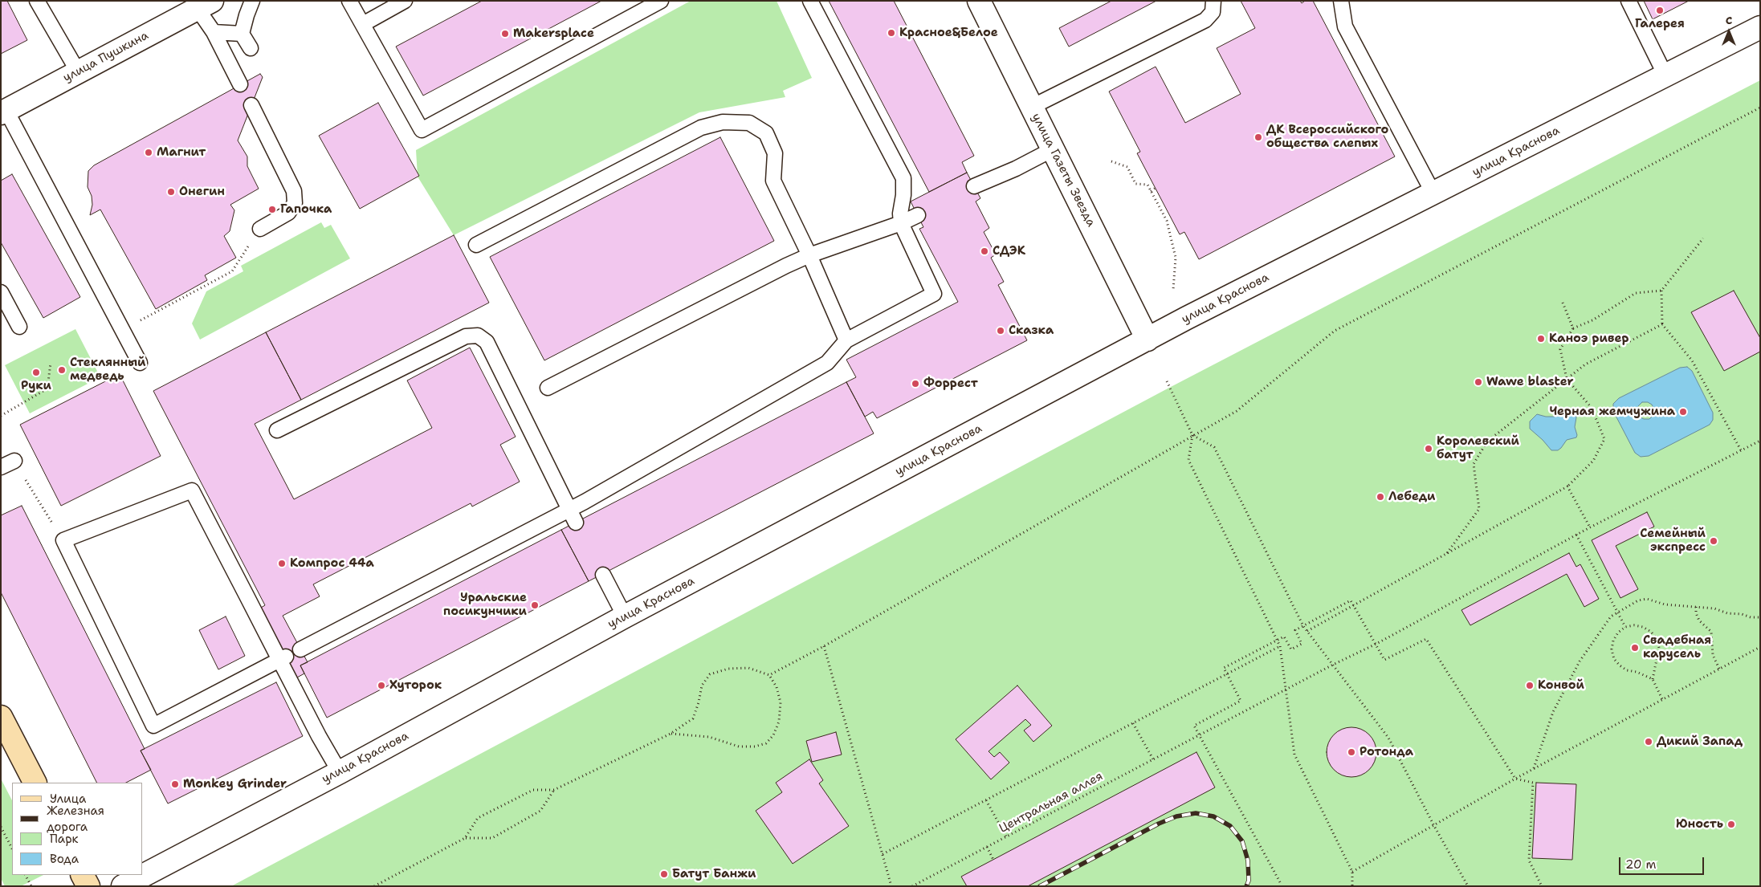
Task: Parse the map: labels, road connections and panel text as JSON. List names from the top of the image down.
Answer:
{
  "streets": {
    "street": ["улица Пушкина", "улица Краснова", "улица Газеты Звезда"],
    "path": ["Центральная аллея"]
  },
  "crossings": [
    ["улица Краснова", "улица Газеты Звезда"]
  ],
  "places": [
    "Галерея",
    "Красное&Белое",
    "Makersplace",
    "ДК Всероссийского общества слепых",
    "Магнит",
    "Онегин",
    "Гапочка",
    "СДЭК",
    "Сказка",
    "Каноэ ривер",
    "Стеклянный медведь",
    "Руки",
    "Wawe blaster",
    "Форрест",
    "Черная жемчужина",
    "Королевский батут",
    "Лебеди",
    "Семейный экспресс",
    "Компрос 44а",
    "Уральские посикунчики",
    "Свадебная карусель",
    "Хуторок",
    "Конвой",
    "Дикий Запад",
    "Ротонда",
    "Monkey Grinder",
    "Юность",
    "Батут Банжи"
  ],
  "legend": [
    "Улица",
    "Железная дорога",
    "Парк",
    "Вода"
  ],
  "scale_bar": "20 m",
  "north": "top"
}
